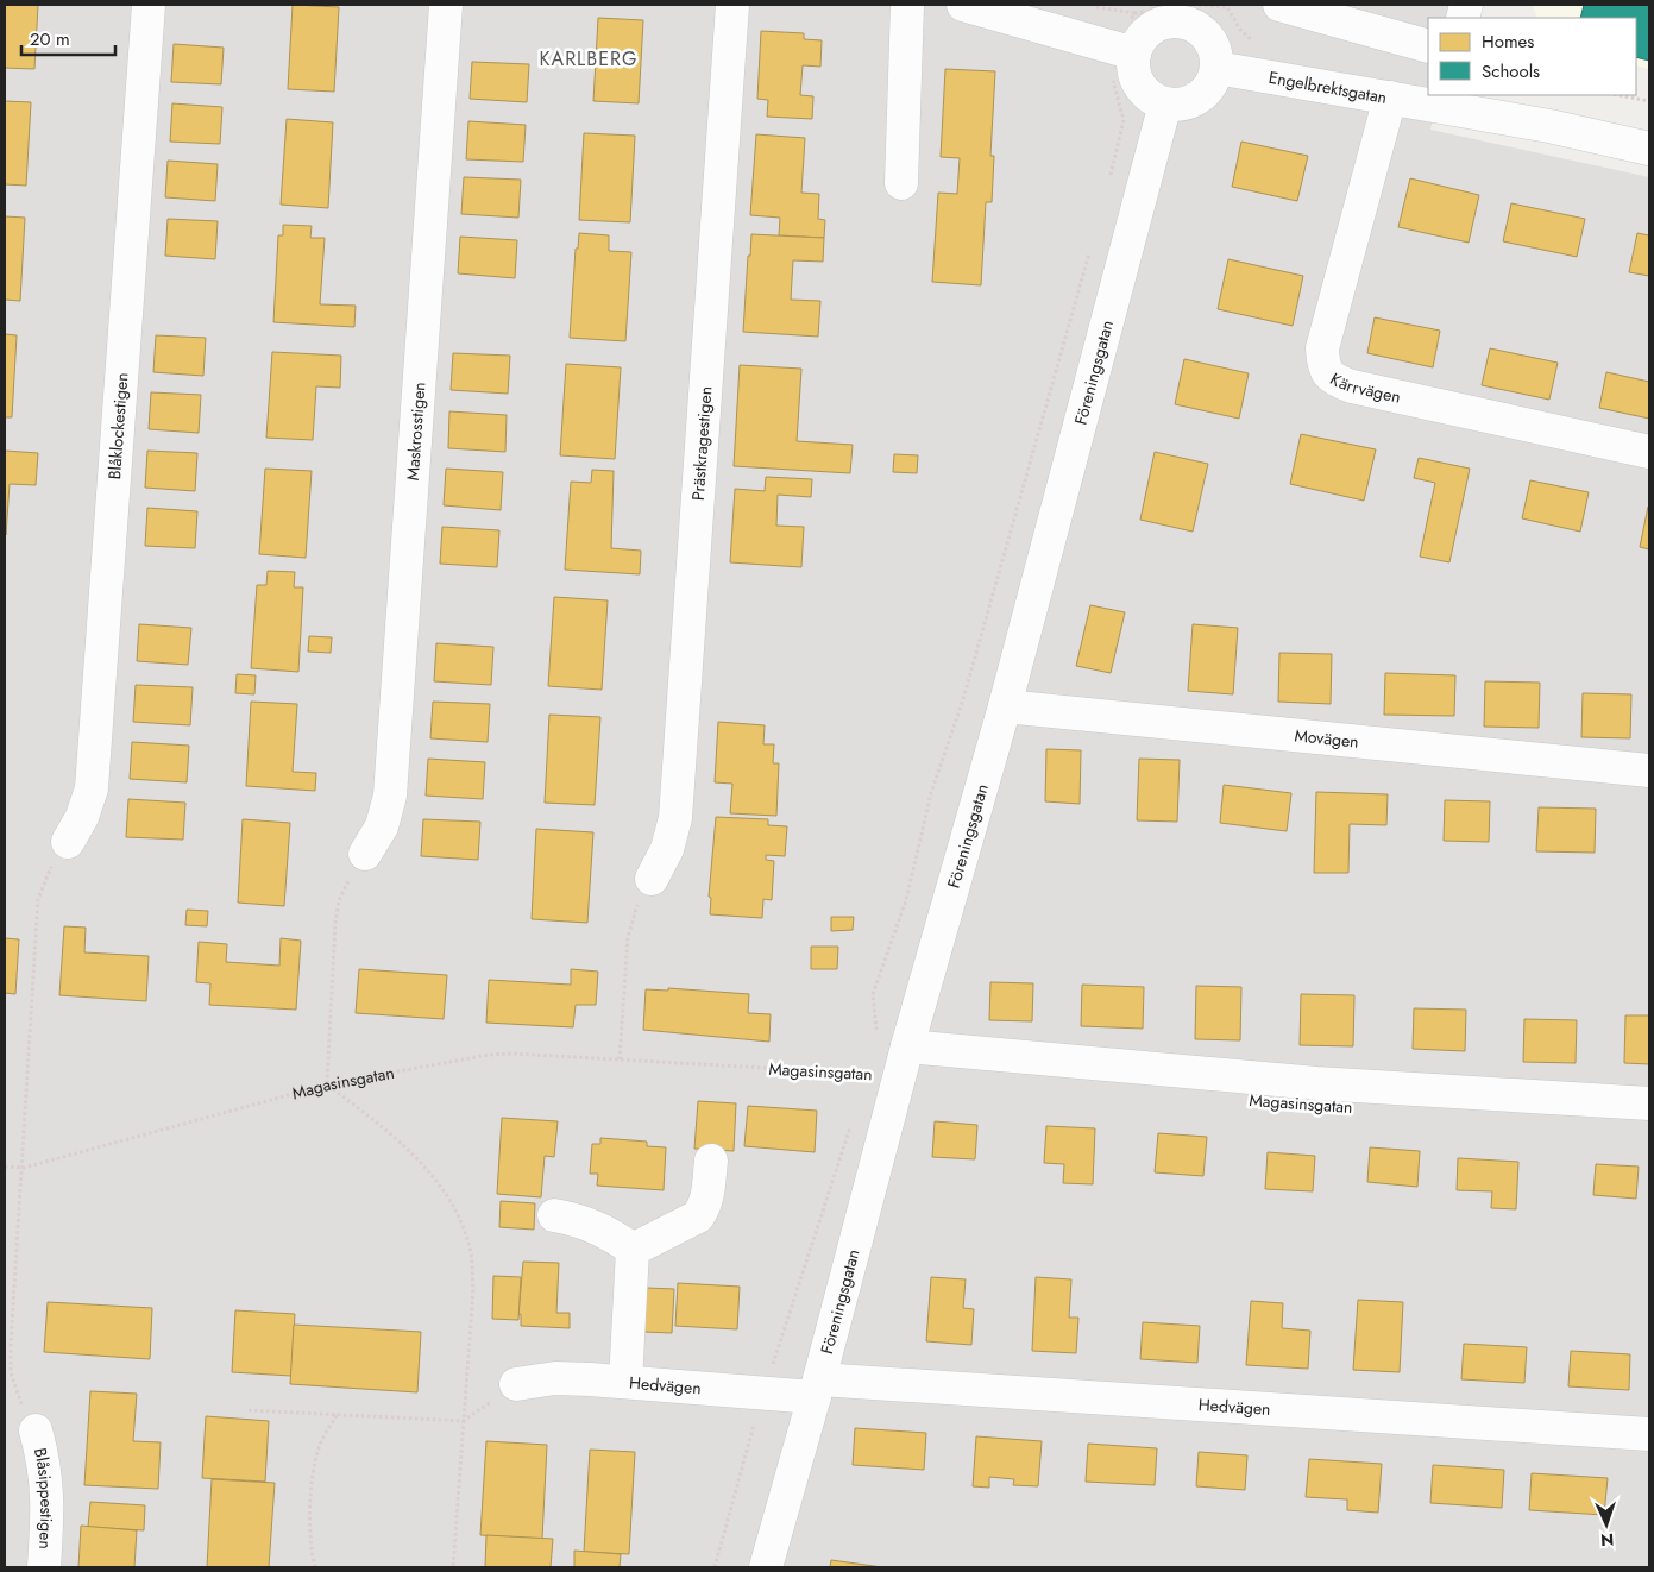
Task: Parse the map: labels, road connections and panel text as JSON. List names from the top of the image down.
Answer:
{
  "streets": {
    "street": [
      "Engelbrektsgatan",
      "Föreningsgatan",
      "Kärrvägen",
      "Blåklockestigen",
      "Maskrosstigen",
      "Prästkragestigen",
      "Movägen",
      "Magasinsgatan",
      "Hedvägen",
      "Blåsippestigen"
    ]
  },
  "crossings": [
    ["Engelbrektsgatan", "Föreningsgatan"],
    ["Engelbrektsgatan", "Kärrvägen"],
    ["Föreningsgatan", "Movägen"],
    ["Föreningsgatan", "Magasinsgatan"],
    ["Föreningsgatan", "Hedvägen"]
  ],
  "districts": ["KARLBERG"],
  "legend": ["Homes", "Schools"],
  "scale_bar": "20 m",
  "north": "bottom"
}
